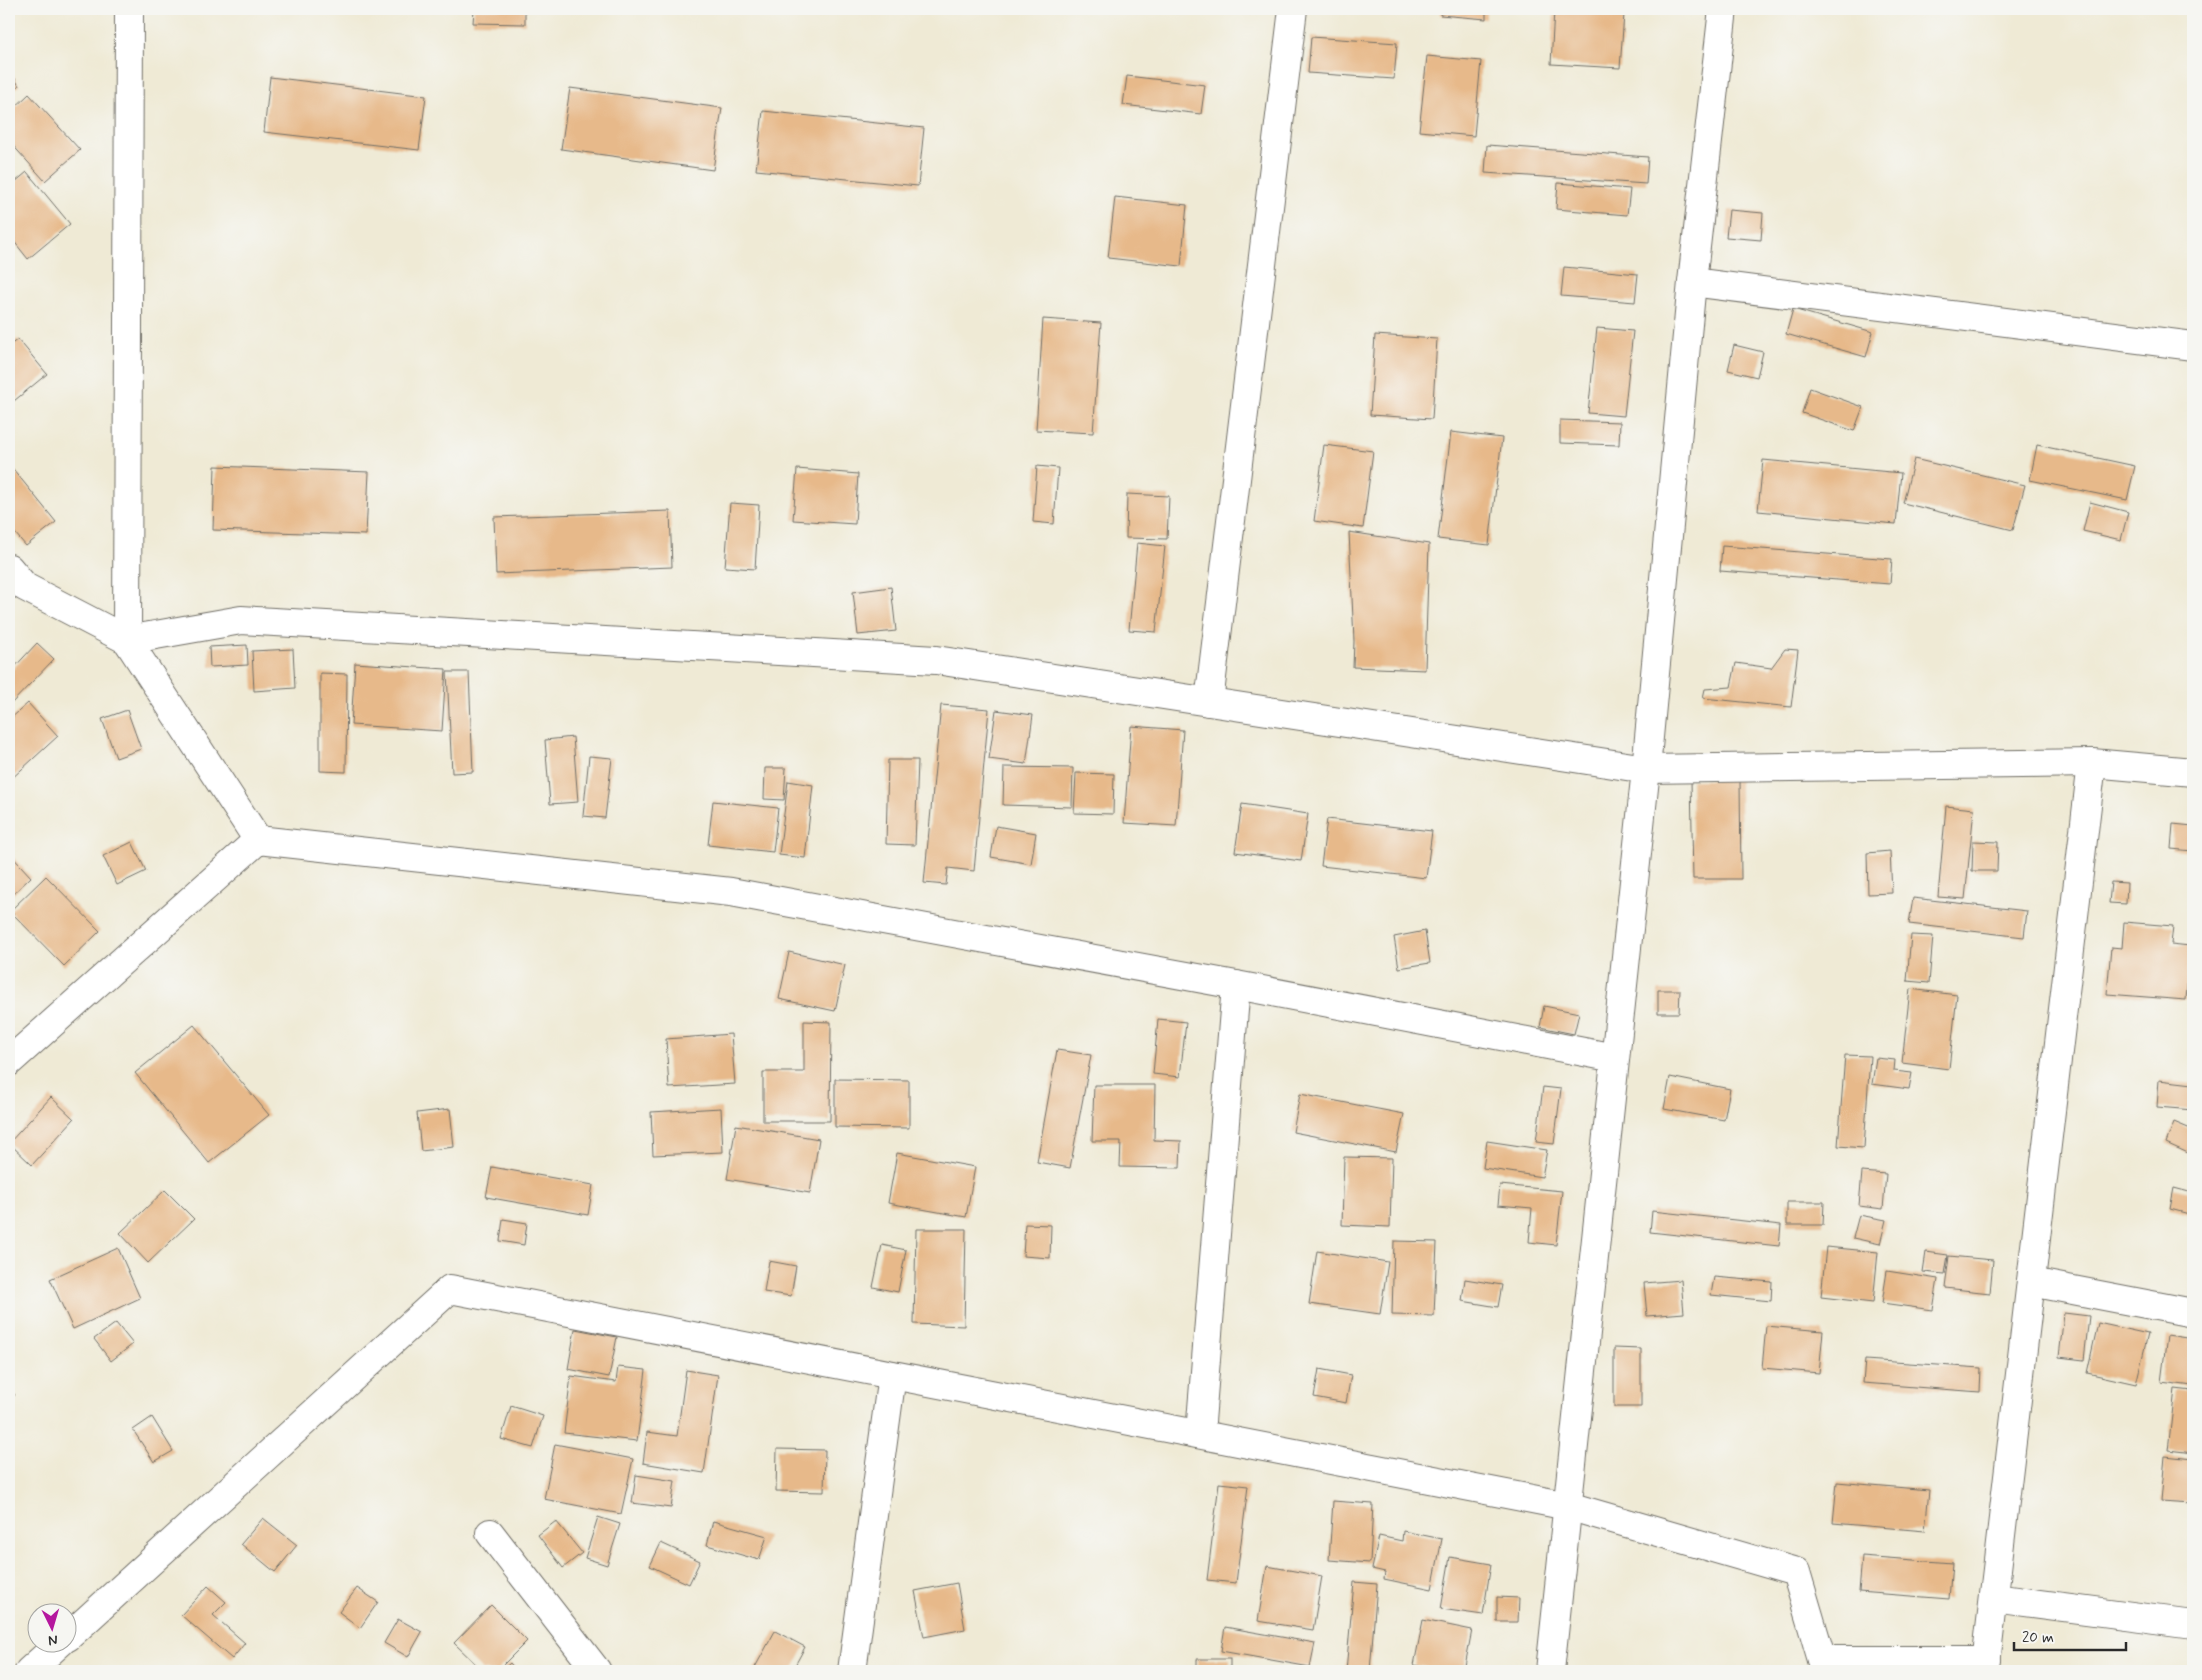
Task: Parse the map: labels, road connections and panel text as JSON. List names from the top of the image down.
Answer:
{
  "scale_bar": "20 m",
  "north": "bottom"
}
